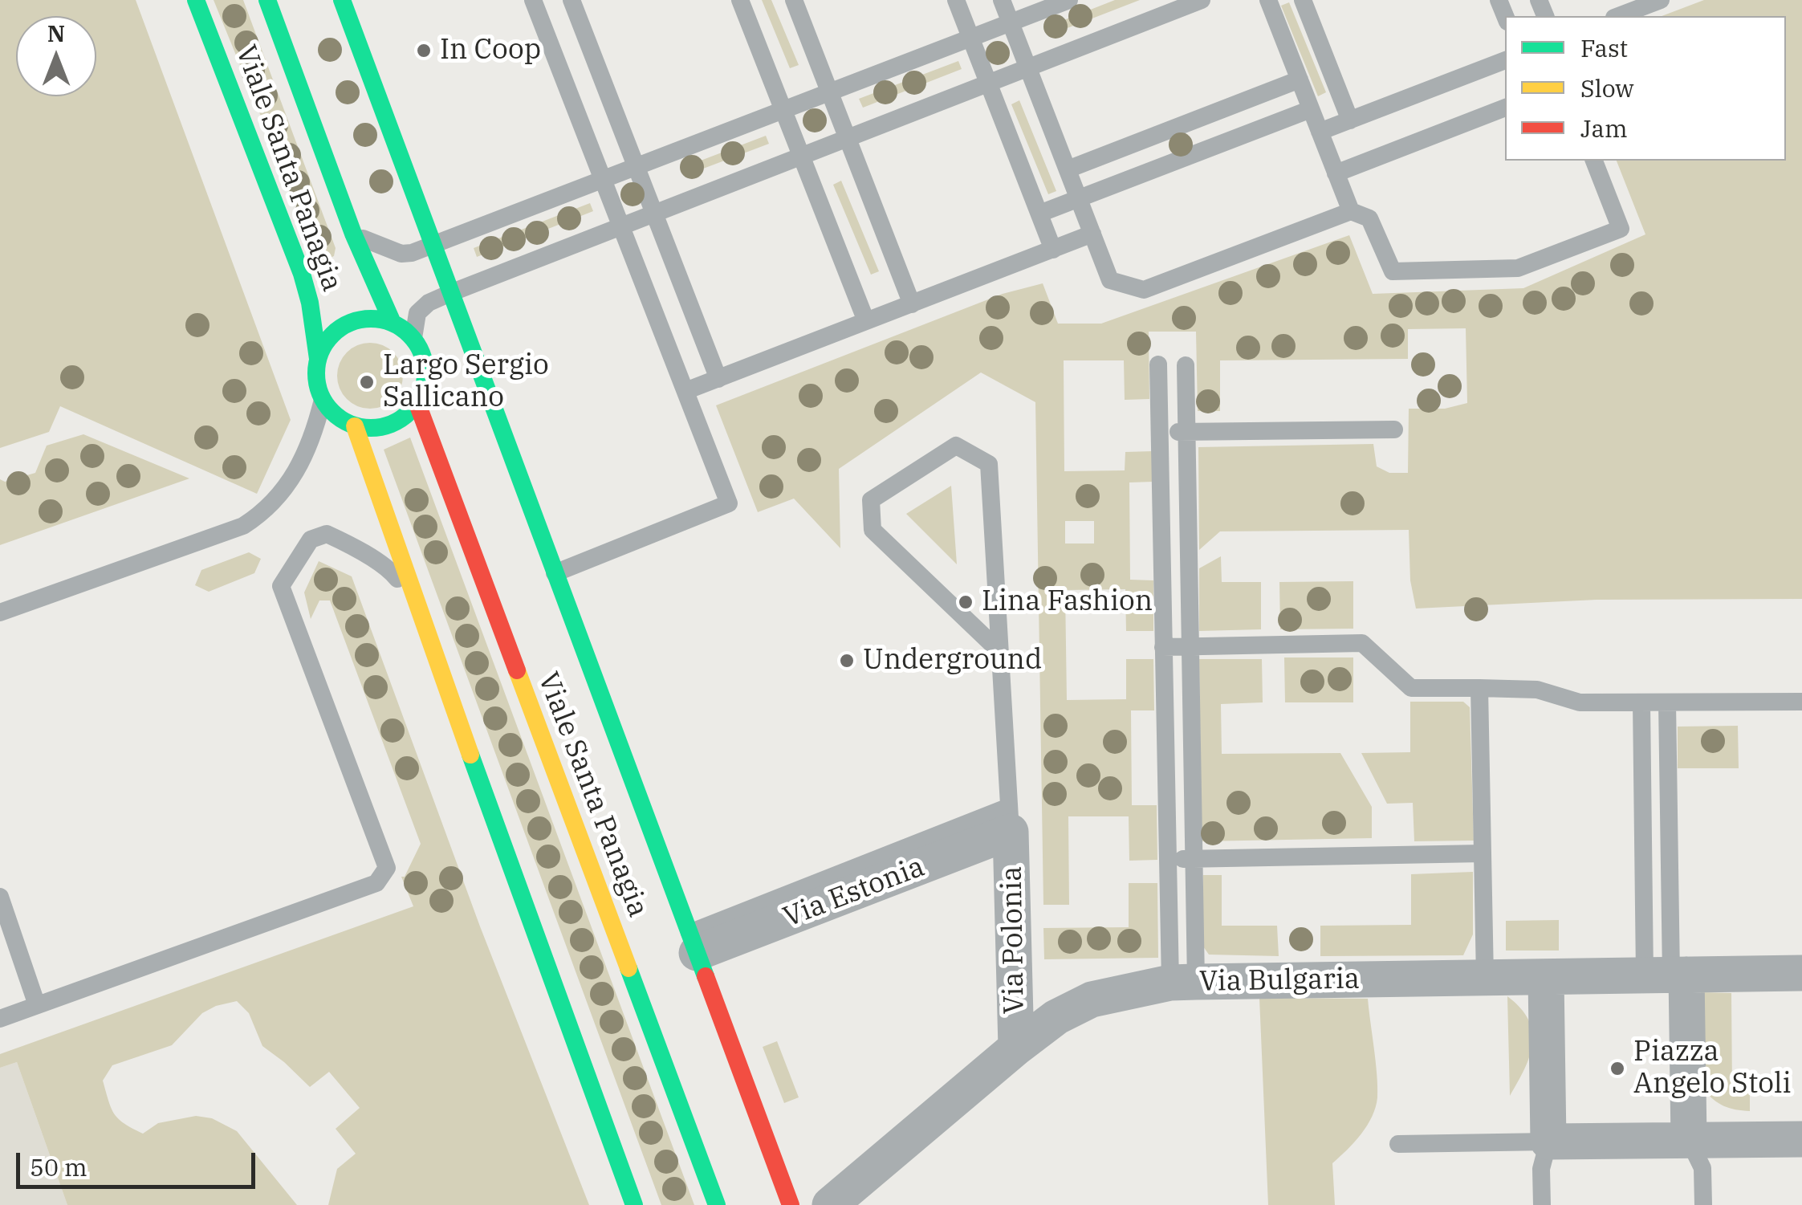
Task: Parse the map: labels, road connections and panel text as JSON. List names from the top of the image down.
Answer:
{
  "streets": {
    "main road": ["Viale Santa Panagia"],
    "street": ["Via Estonia", "Via Polonia", "Via Bulgaria"]
  },
  "crossings": [
    ["Via Estonia", "Via Polonia"],
    ["Via Polonia", "Via Bulgaria"]
  ],
  "places": [
    "In Coop",
    "Largo Sergio Sallicano",
    "Lina Fashion",
    "Underground",
    "Piazza Angelo Stoli"
  ],
  "legend": ["Fast", "Slow", "Jam"],
  "scale_bar": "50 m",
  "north": "top"
}
